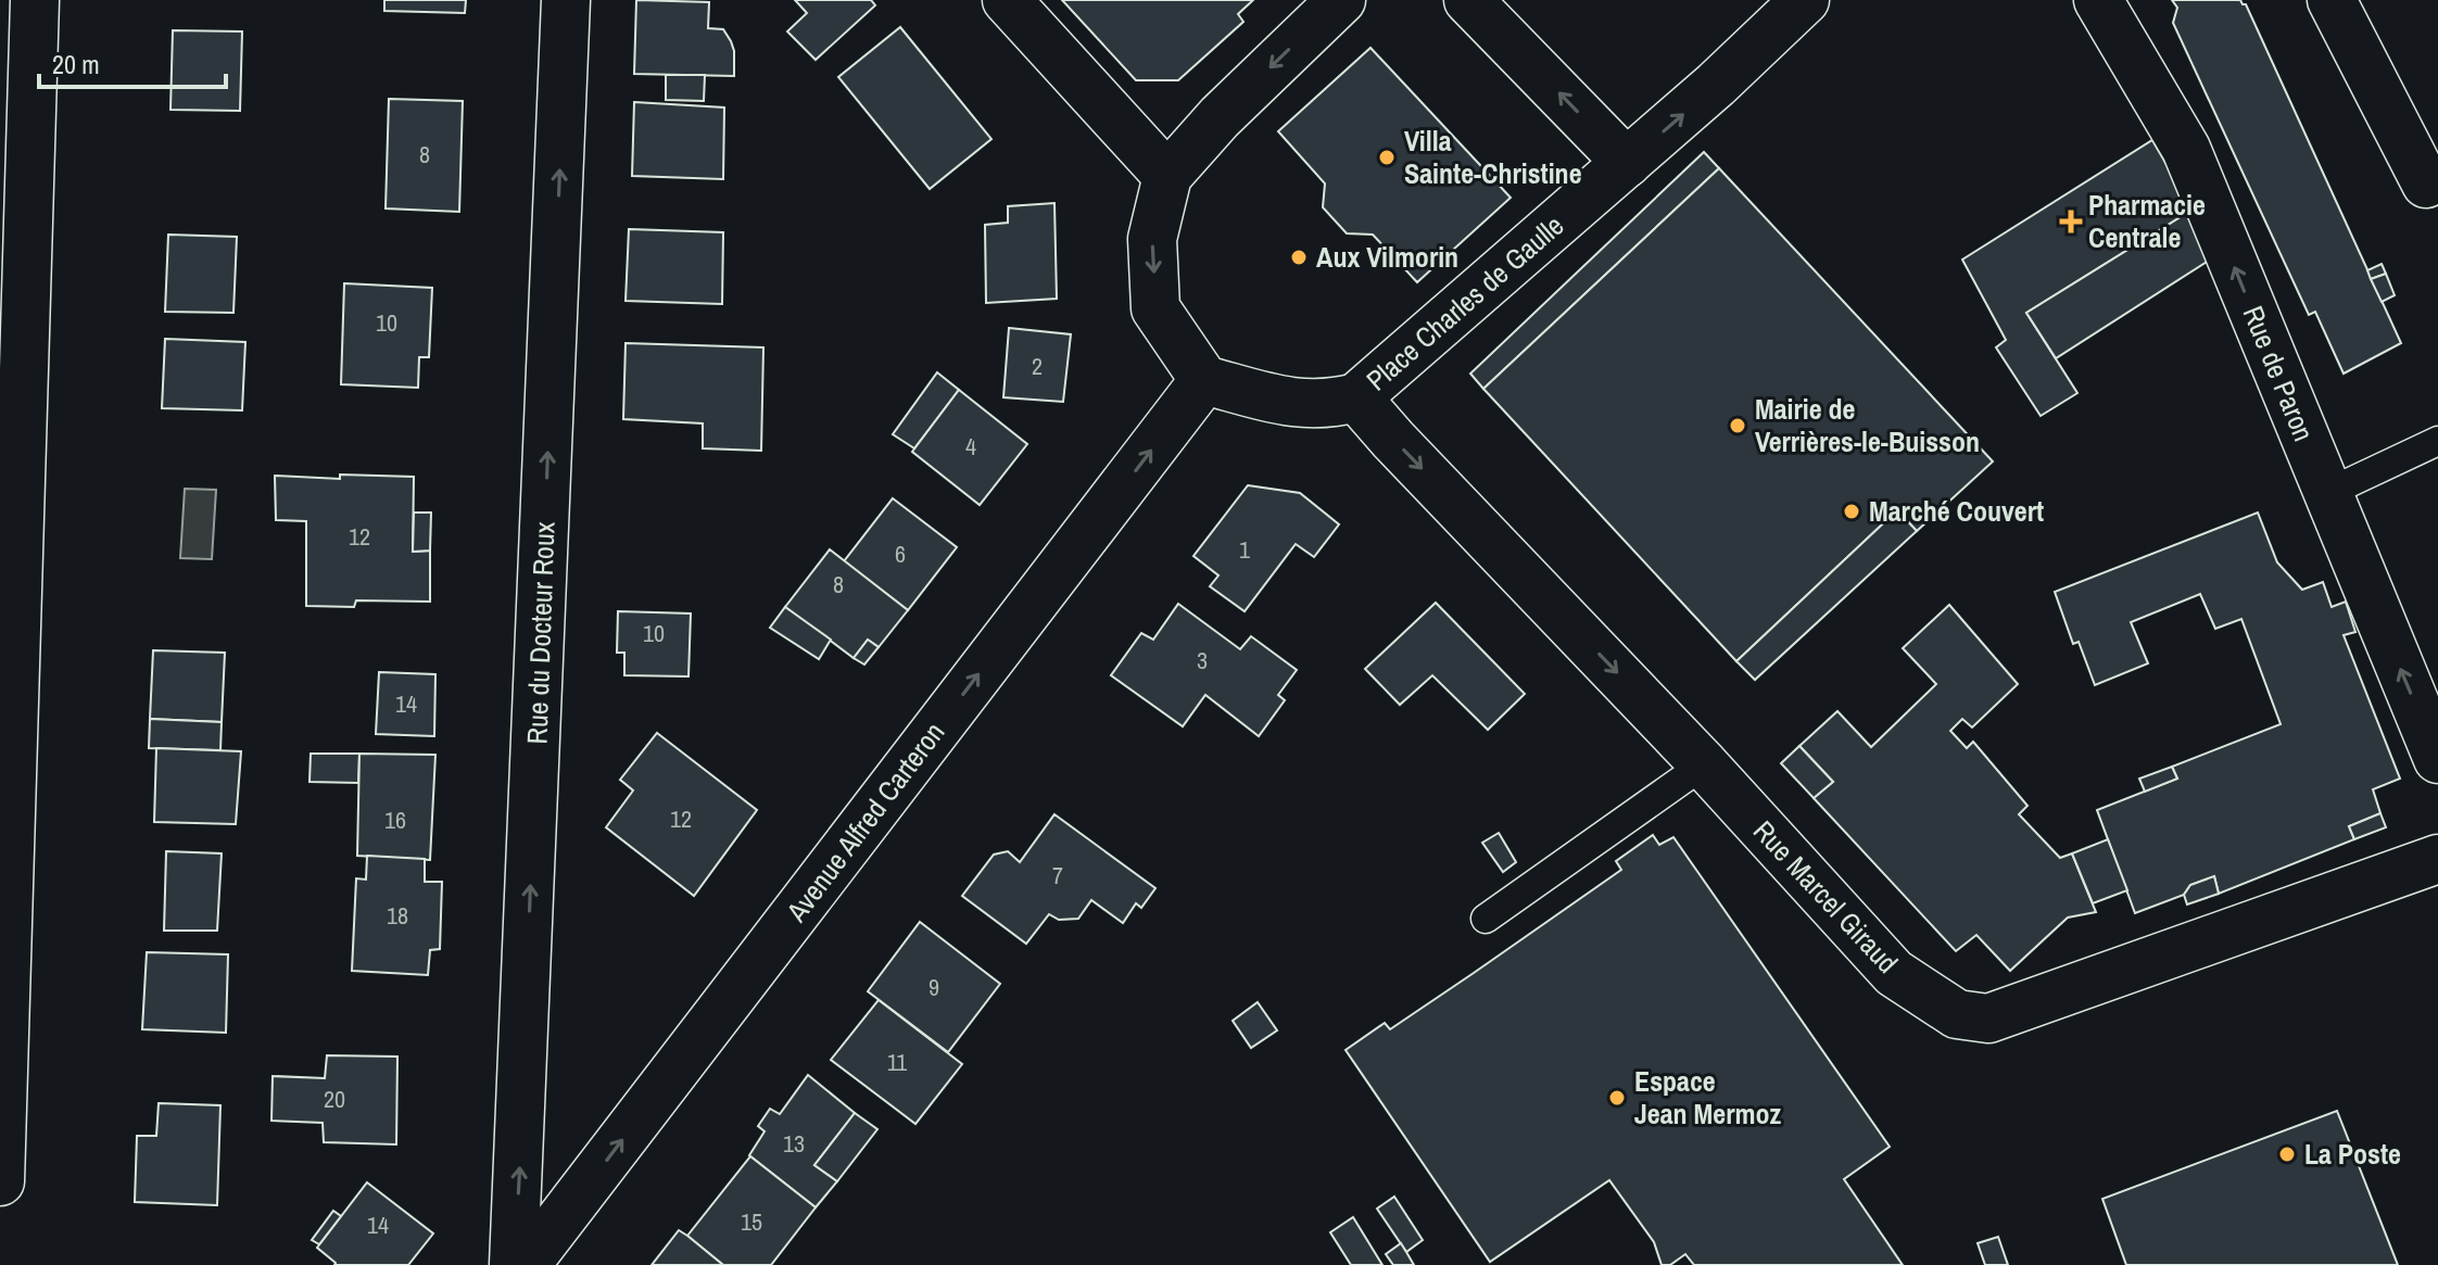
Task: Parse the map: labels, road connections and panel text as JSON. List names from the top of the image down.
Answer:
{
  "streets": {
    "street": [
      "Place Charles de Gaulle",
      "Rue de Paron",
      "Rue du Docteur Roux",
      "Avenue Alfred Carteron",
      "Rue Marcel Giraud"
    ]
  },
  "crossings": [
    ["Place Charles de Gaulle", "Avenue Alfred Carteron"],
    ["Place Charles de Gaulle", "Rue Marcel Giraud"]
  ],
  "one_way": [
    "Rue de Paron",
    "Rue du Docteur Roux",
    "Avenue Alfred Carteron",
    "Rue Marcel Giraud"
  ],
  "places": {
    "other": [
      "Villa Sainte-Christine",
      "Aux Vilmorin",
      "Mairie de Verrières-le-Buisson",
      "Marché Couvert",
      "Espace Jean Mermoz",
      "La Poste"
    ],
    "health": ["Pharmacie Centrale"]
  },
  "house_numbers": [
    "8",
    "10",
    "2",
    "4",
    "12",
    "1",
    "6",
    "8",
    "10",
    "3",
    "14",
    "12",
    "16",
    "7",
    "18",
    "9",
    "11",
    "20",
    "13",
    "15",
    "14"
  ],
  "scale_bar": "20 m"
}
